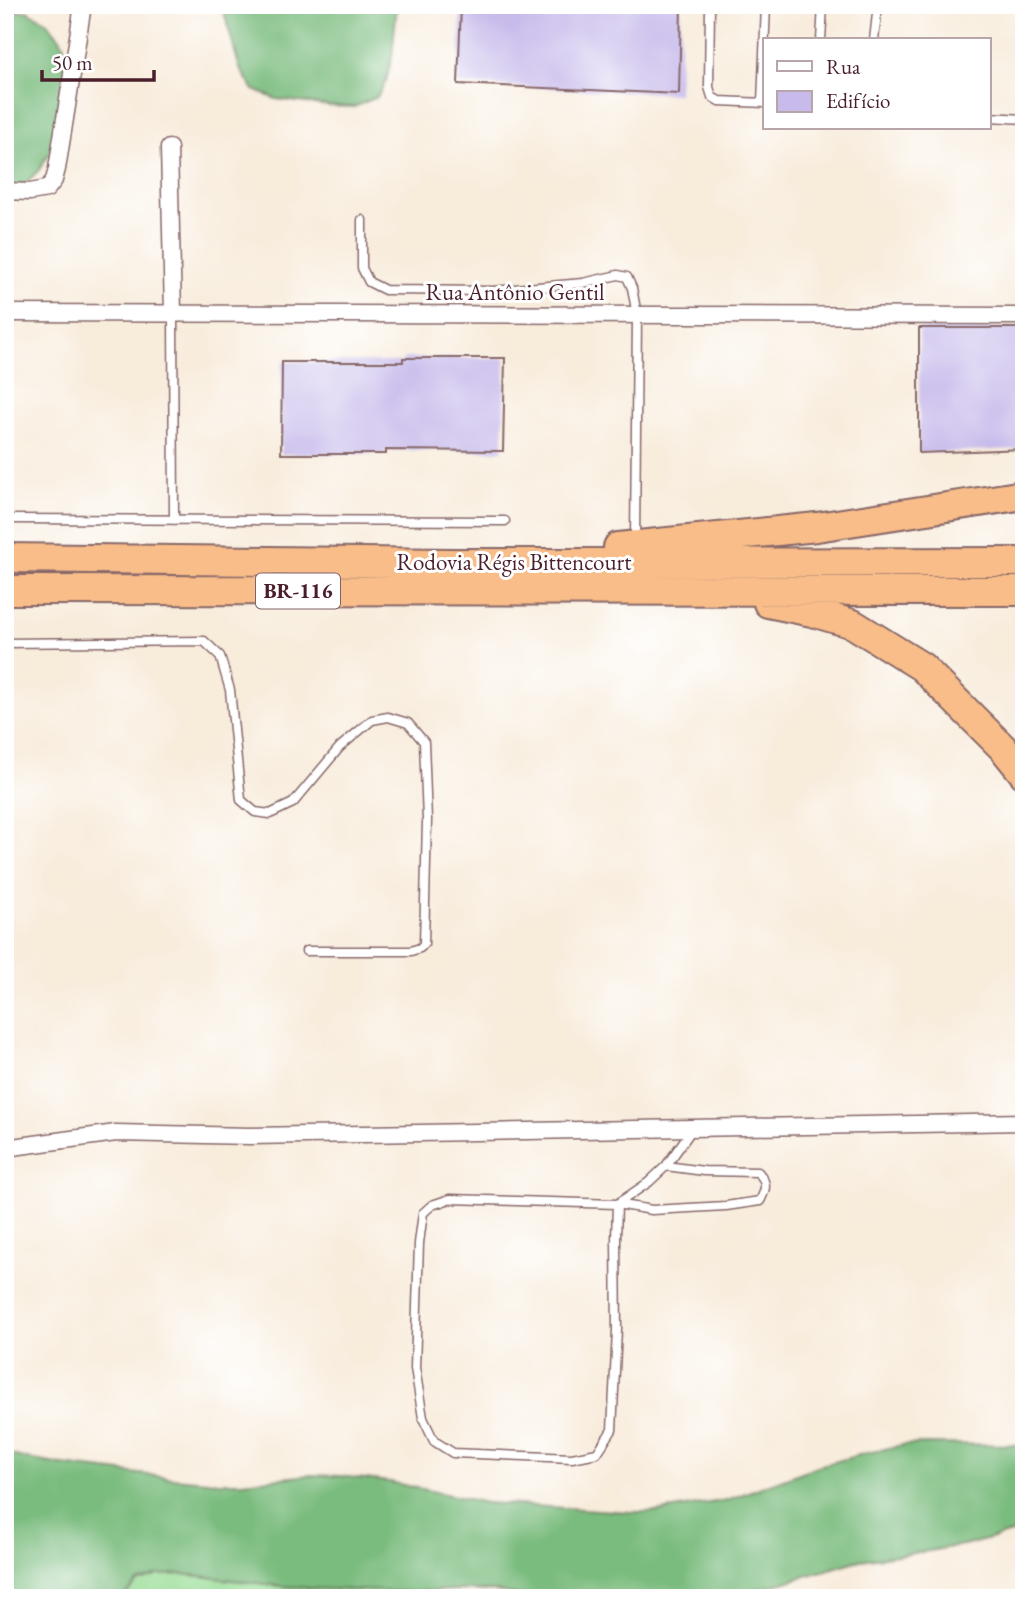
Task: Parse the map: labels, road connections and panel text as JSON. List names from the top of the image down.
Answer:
{
  "streets": {
    "highway": ["Rodovia Régis Bittencourt", "BR-116"],
    "street": ["Rua Antônio Gentil"]
  },
  "legend": ["Rua", "Edifício"],
  "scale_bar": "50 m"
}
